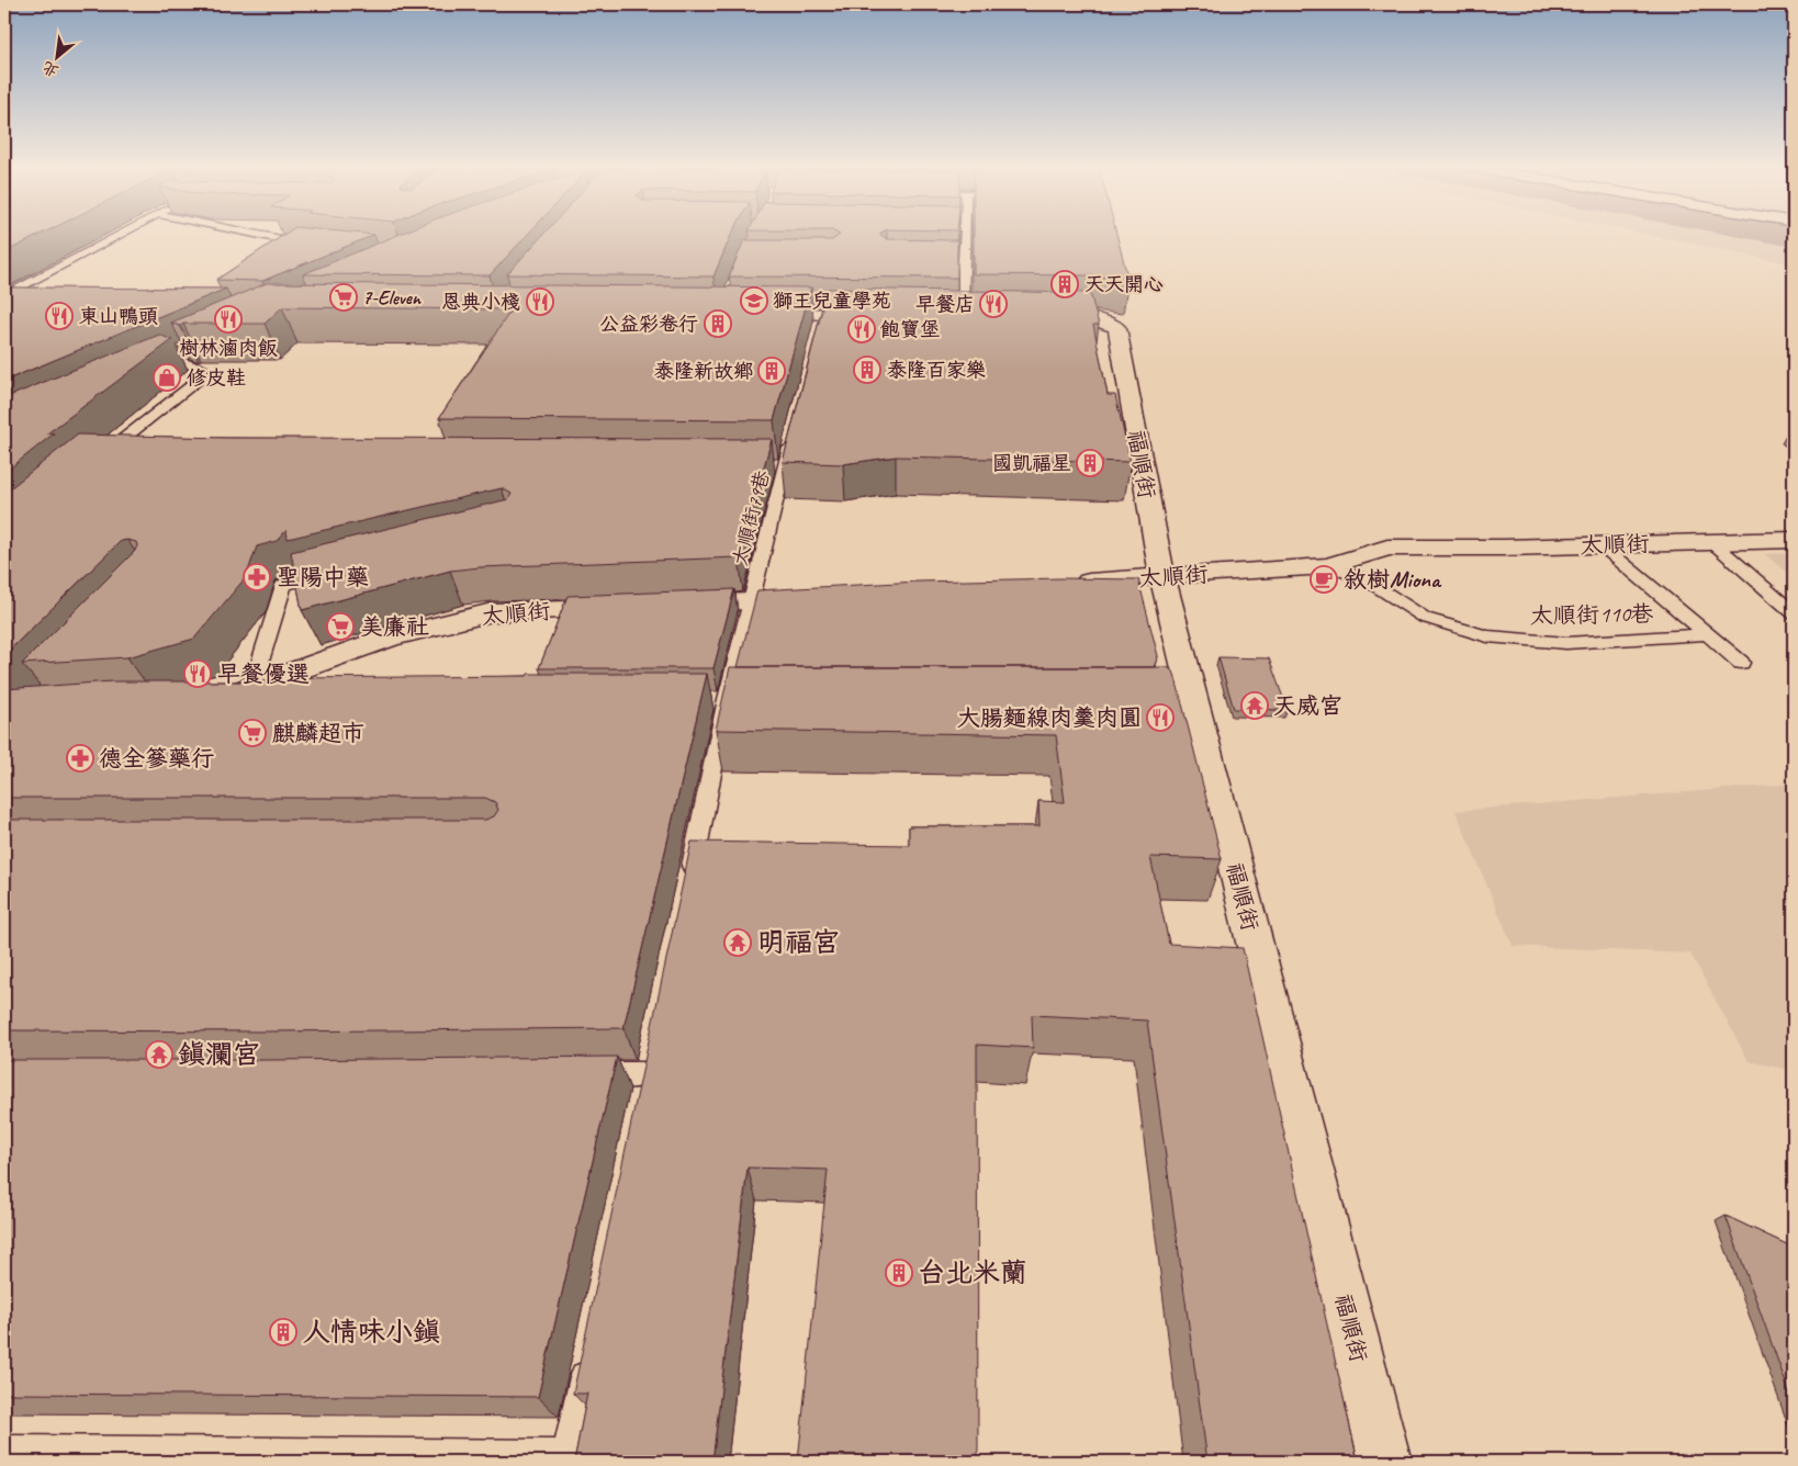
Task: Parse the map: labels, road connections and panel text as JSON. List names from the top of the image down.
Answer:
{
  "streets": {
    "street": ["福順街", "太順街"],
    "lane": ["太順街79巷", "太順街110巷"]
  },
  "crossings": [
    ["福順街", "太順街"],
    ["太順街", "太順街110巷"]
  ],
  "places": {
    "building": [
      "天天開心",
      "公益彩卷行",
      "泰隆百家樂",
      "泰隆新故鄉",
      "國凱福星",
      "台北米蘭",
      "人情味小鎮"
    ],
    "supermarket": ["7-Eleven", "美廉社", "麒麟超市"],
    "school or university": ["獅王兒童學苑"],
    "restaurant": [
      "恩典小棧",
      "早餐店",
      "東山鴨頭",
      "樹林滷肉飯",
      "飽寶堡",
      "早餐優選",
      "大腸麵線肉羹肉圓"
    ],
    "shop": ["修皮鞋"],
    "pharmacy": ["聖陽中藥", "德全篸藥行"],
    "cafe": ["敘樹Miona"],
    "temple": ["天威宮", "明福宮", "鎮瀾宮"]
  },
  "north": "bottom left"
}
